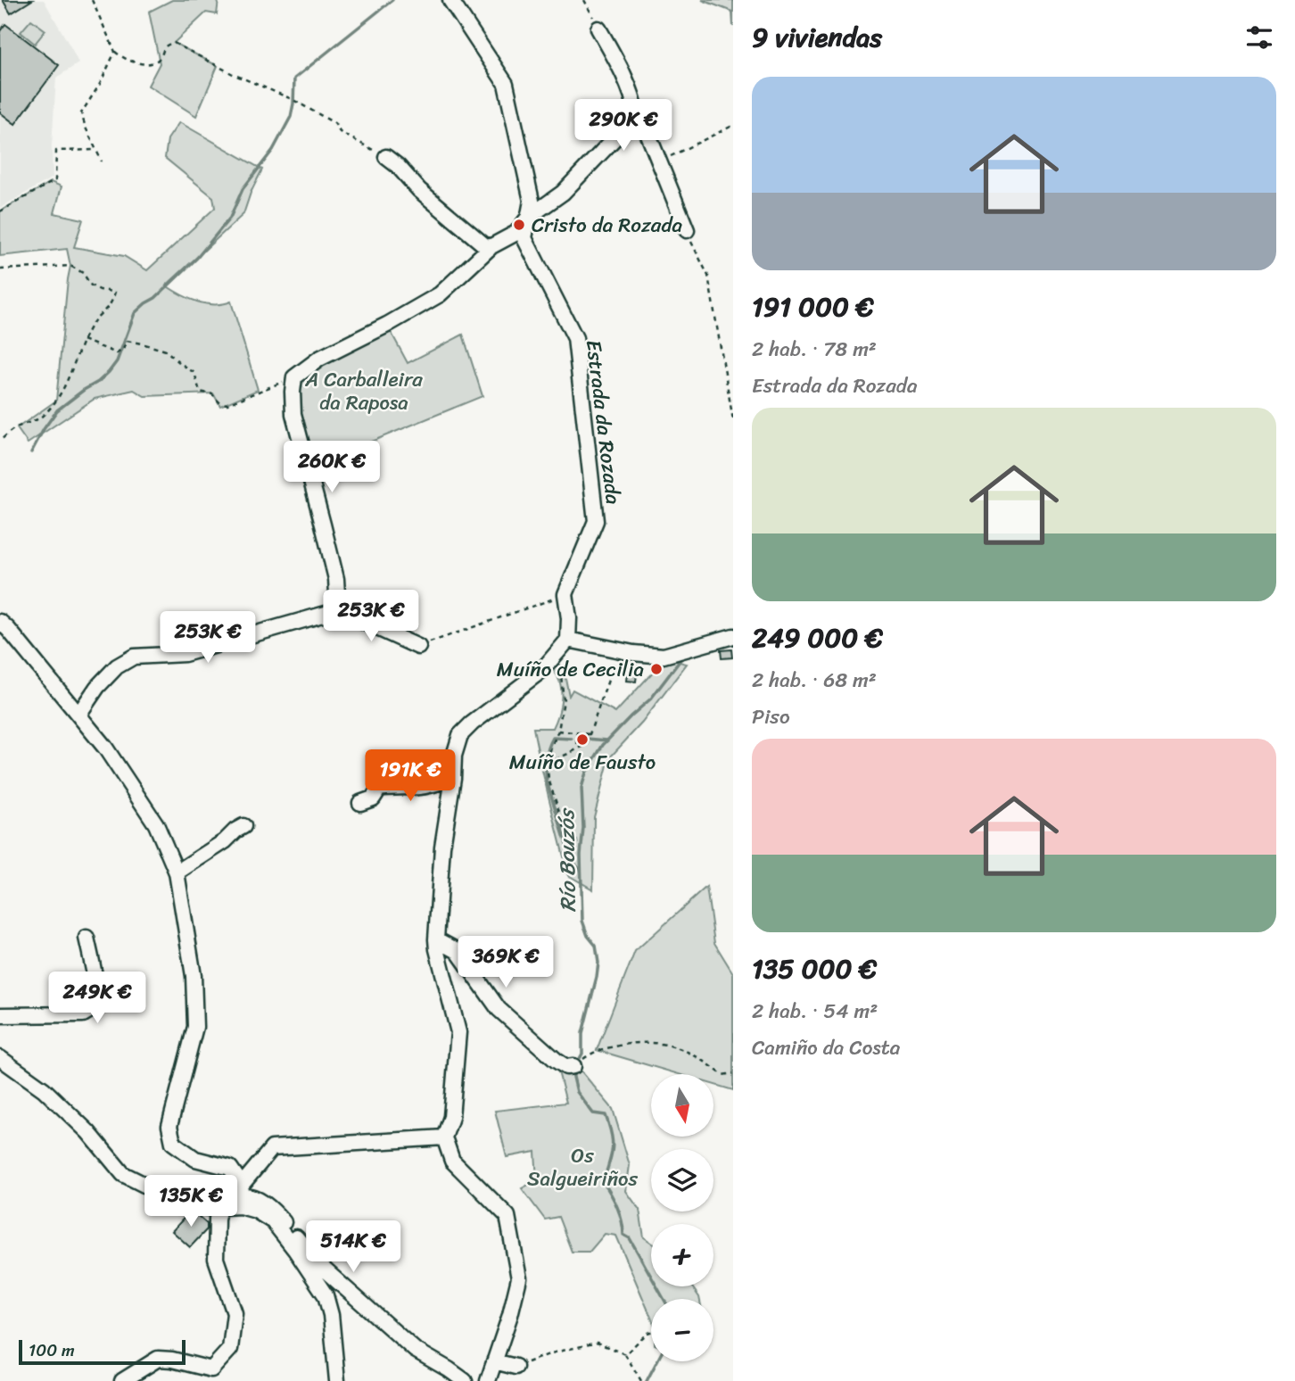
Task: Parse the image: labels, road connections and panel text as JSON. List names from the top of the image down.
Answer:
{
  "streets": {
    "street": ["Estrada da Rozada"]
  },
  "water": ["Río Bouzós"],
  "parks": ["A Carballeira da Raposa", "Os Salgueiriños"],
  "places": ["Cristo da Rozada", "Muíño de Cecilia", "Muíño de Fausto"],
  "scale_bar": "100 m",
  "north": "bottom",
  "page": {
    "heading": "9 viviendas",
    "list": [
      {
        "name": "191 000 €",
        "note": "2 hab. · 78 m² · Estrada da Rozada"
      },
      {
        "name": "249 000 €",
        "note": "2 hab. · 68 m² · Piso"
      },
      {
        "name": "135 000 €",
        "note": "2 hab. · 54 m² · Camiño da Costa"
      }
    ],
    "price": [
      "290K €",
      "260K €",
      "253K €",
      "253K €",
      "191K €",
      "369K €",
      "249K €",
      "135K €",
      "514K €"
    ],
    "map_buttons": ["+", "−"],
    "scale": "100 m"
  }
}
